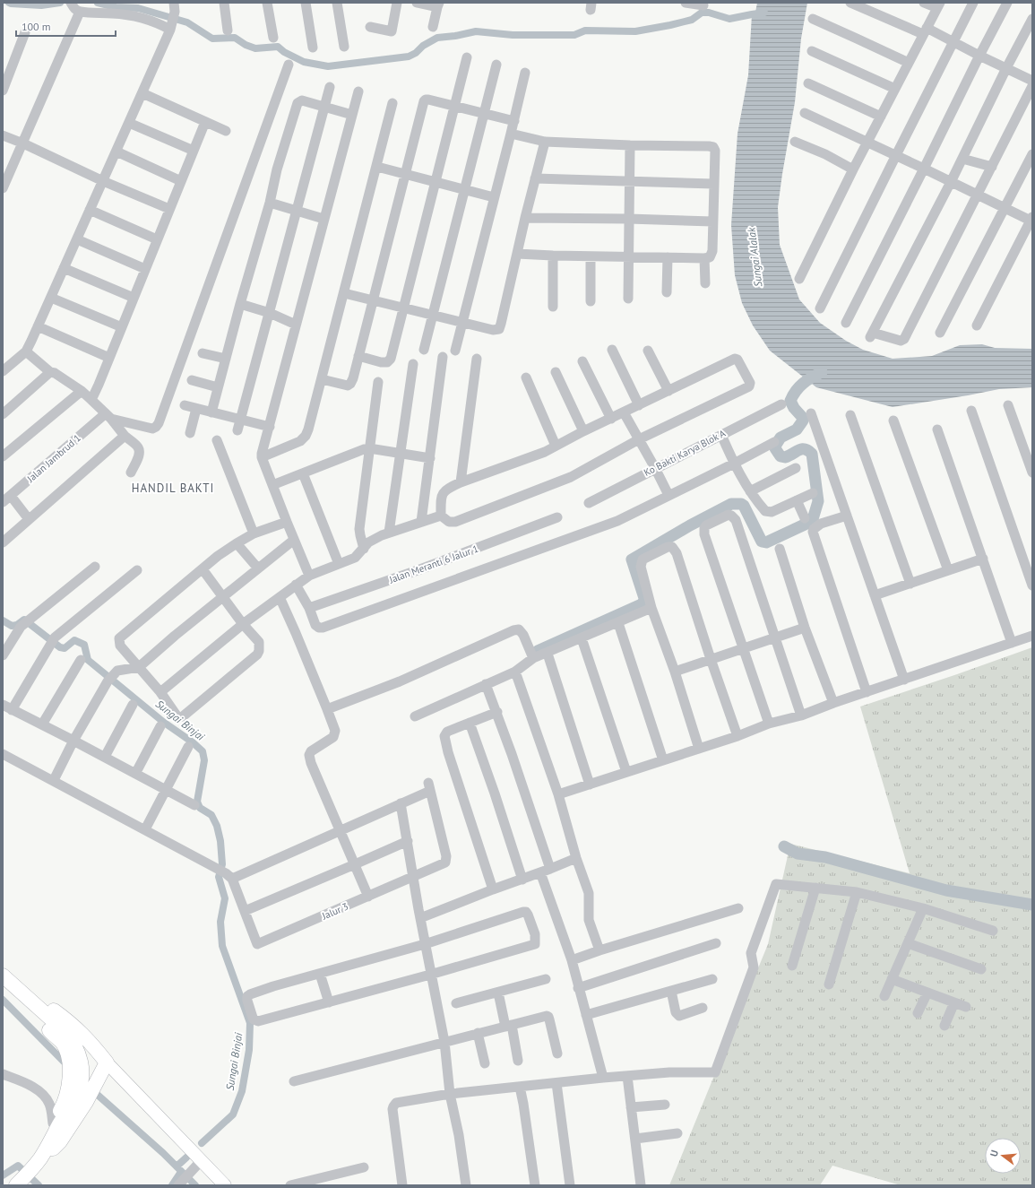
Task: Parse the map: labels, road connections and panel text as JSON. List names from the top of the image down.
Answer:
{
  "streets": {
    "street": [
      "Ko Bakti Karya Blok A",
      "Jalan Jambrud 1",
      "Jalan Meranti 6 Jalur 1",
      "Jalur 3"
    ]
  },
  "districts": ["HANDIL BAKTI"],
  "water": ["Sungai Alalak", "Sungai Binjai"],
  "scale_bar": "100 m",
  "north": "left"
}
